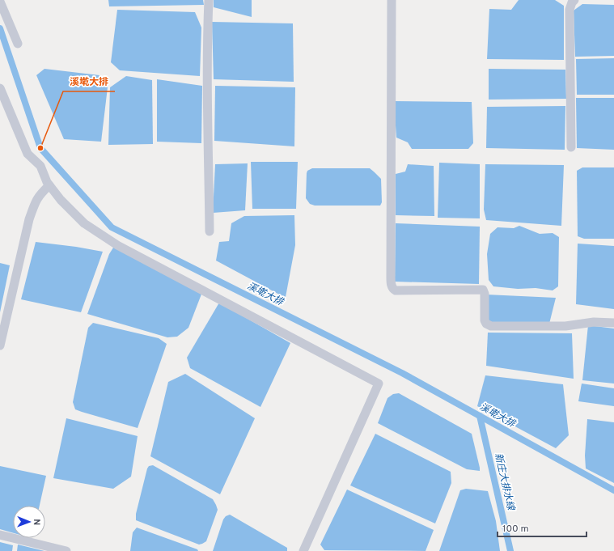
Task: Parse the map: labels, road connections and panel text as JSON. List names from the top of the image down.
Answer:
{
  "water": ["溪墘大排", "新庄大排水線"],
  "places": ["溪墘大排"],
  "scale_bar": "100 m",
  "north": "right"
}
